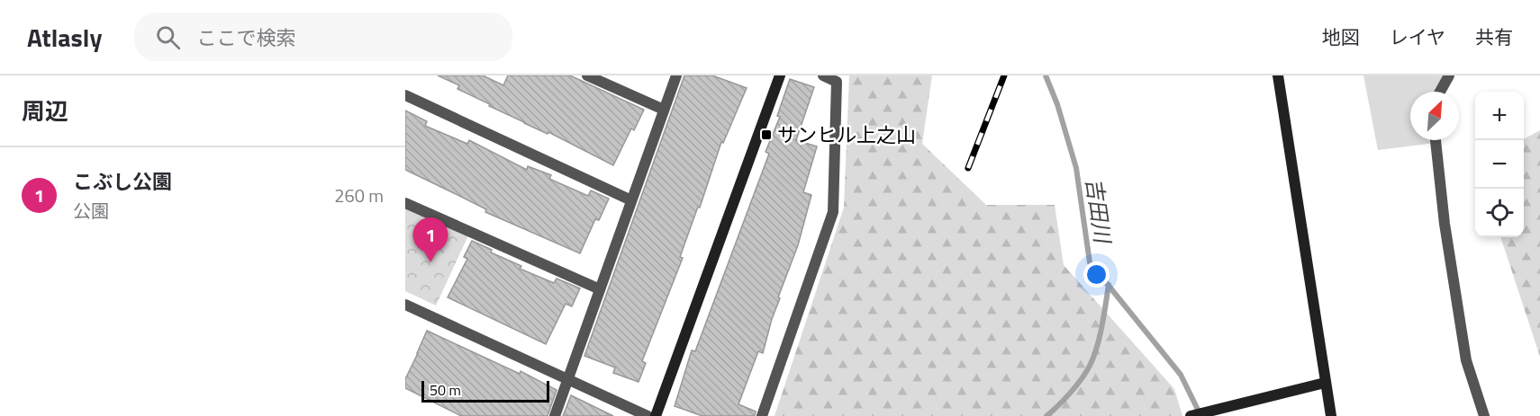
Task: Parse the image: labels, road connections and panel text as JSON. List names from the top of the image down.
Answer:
{
  "water": ["吉田川"],
  "places": {
    "transit": ["サンヒル上之山"]
  },
  "scale_bar": "50 m",
  "north": "top right",
  "page": {
    "header": "Atlasly",
    "search": "ここで検索",
    "nav": ["地図", "レイヤ", "共有"],
    "heading": "周辺",
    "map_buttons": ["+", "−"],
    "list": [
      {
        "mark": "1",
        "name": "こぶし公園",
        "note": "公園",
        "value": "260 m"
      }
    ],
    "pins": "1",
    "scale": "50 m"
  }
}
